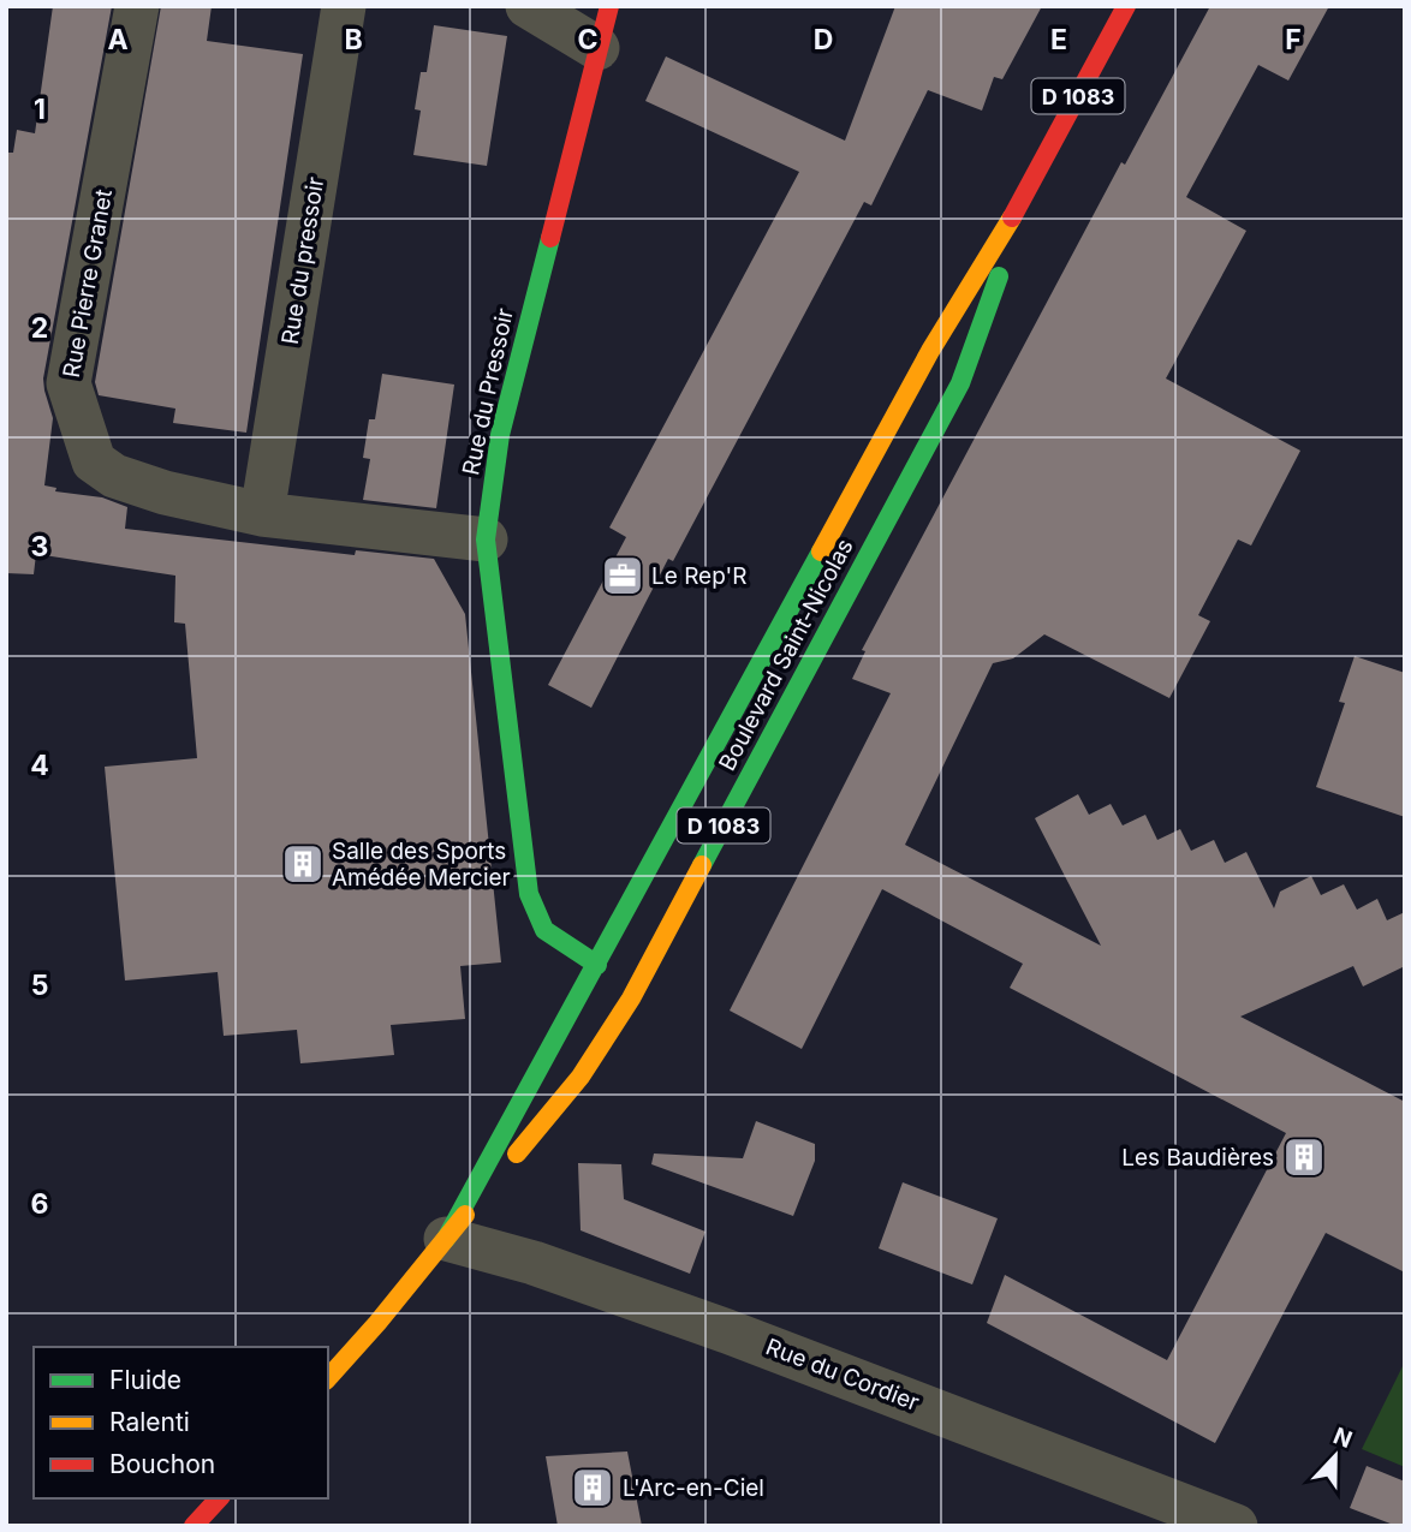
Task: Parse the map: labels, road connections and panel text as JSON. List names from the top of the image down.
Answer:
{
  "streets": {
    "main road": ["D 1083", "Rue du Pressoir", "Boulevard Saint-Nicolas"],
    "street": ["Rue du pressoir", "Rue Pierre Granet", "Rue du Cordier"]
  },
  "crossings": [
    ["Rue du pressoir", "Rue Pierre Granet"],
    ["Rue Pierre Granet", "Rue du Pressoir"],
    ["Rue du Pressoir", "Boulevard Saint-Nicolas"],
    ["Boulevard Saint-Nicolas", "Rue du Cordier"]
  ],
  "places": {
    "office": ["Le Rep'R"],
    "building": ["Salle des Sports Amédée Mercier", "Les Baudières", "L'Arc-en-Ciel"]
  },
  "legend": ["Fluide", "Ralenti", "Bouchon"],
  "north": "top",
  "grid": {
    "columns": [
      "A",
      "B",
      "C",
      "D",
      "E",
      "F"
    ],
    "rows": [
      "1",
      "2",
      "3",
      "4",
      "5",
      "6"
    ]
  }
}
